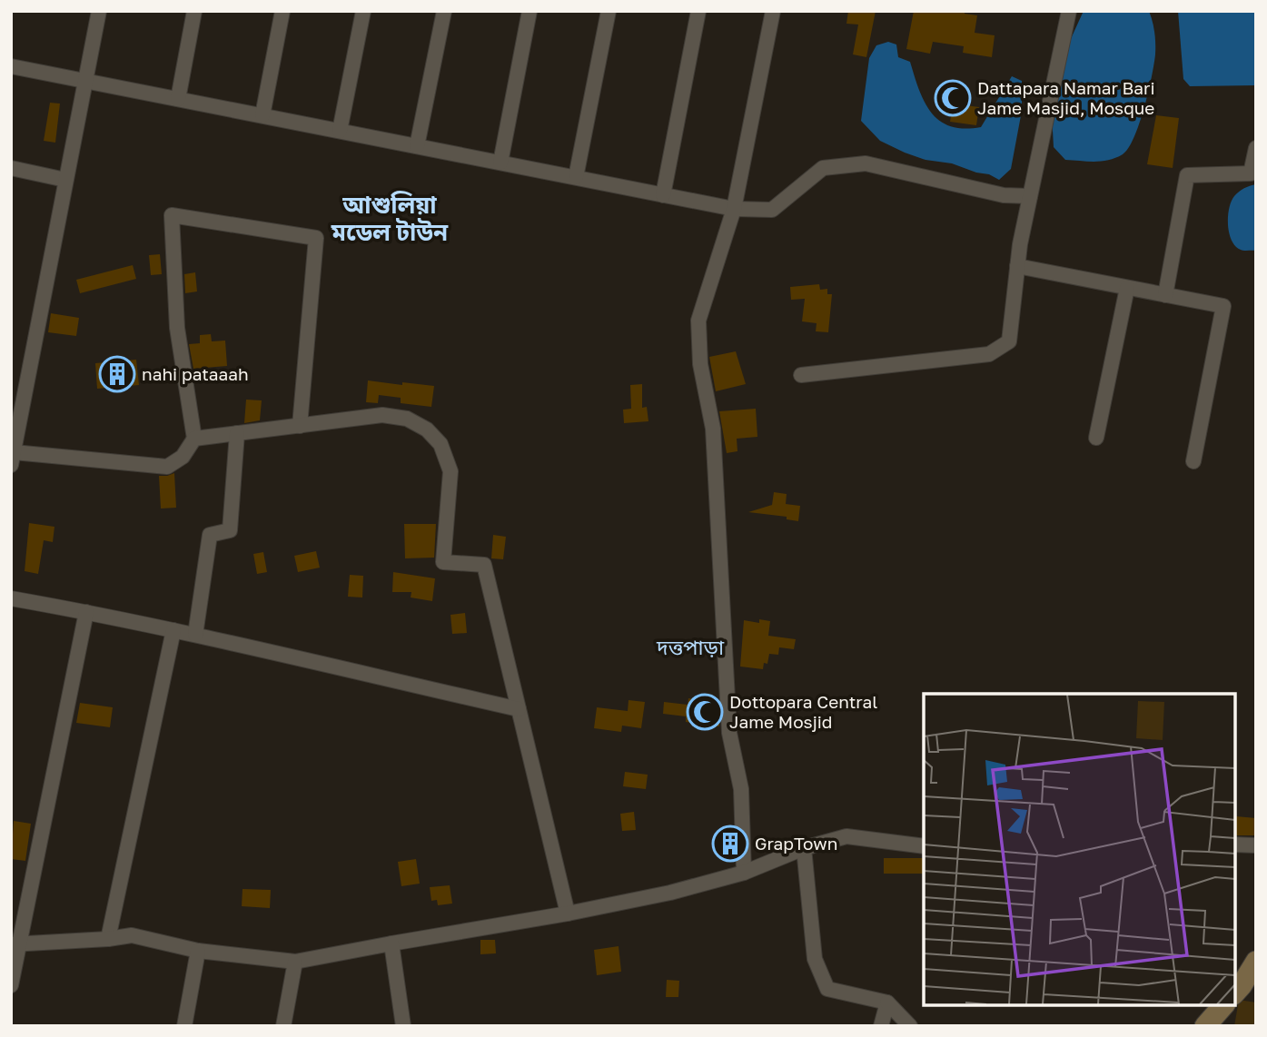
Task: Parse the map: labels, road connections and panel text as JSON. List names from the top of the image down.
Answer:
{
  "districts": ["আশুলিয়া মডেল টাউন", "দত্তপাড়া"],
  "places": {
    "mosque": ["Dattapara Namar Bari Jame Masjid, Mosque", "Dottopara Central Jame Mosjid"],
    "building": ["nahi pataaah", "GrapTown"]
  }
}
